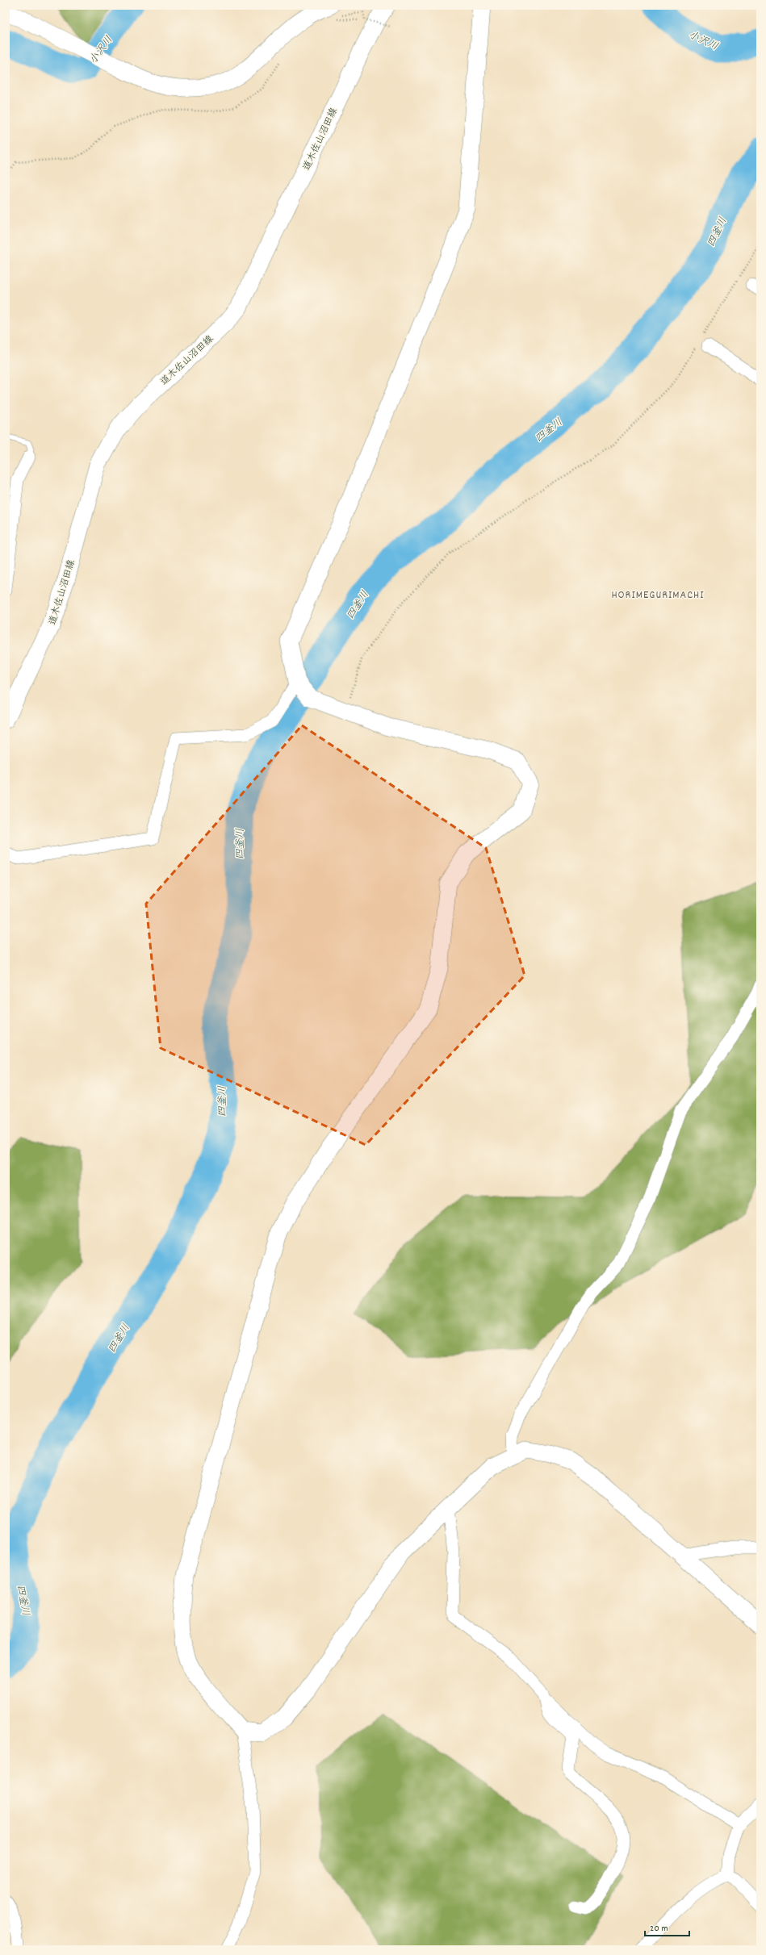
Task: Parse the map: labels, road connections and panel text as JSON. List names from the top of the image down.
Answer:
{
  "streets": {
    "street": ["道木佐山沼田線"]
  },
  "districts": ["HORIMEGURIMACHI"],
  "water": ["小沢川", "四釜川"],
  "scale_bar": "20 m"
}
